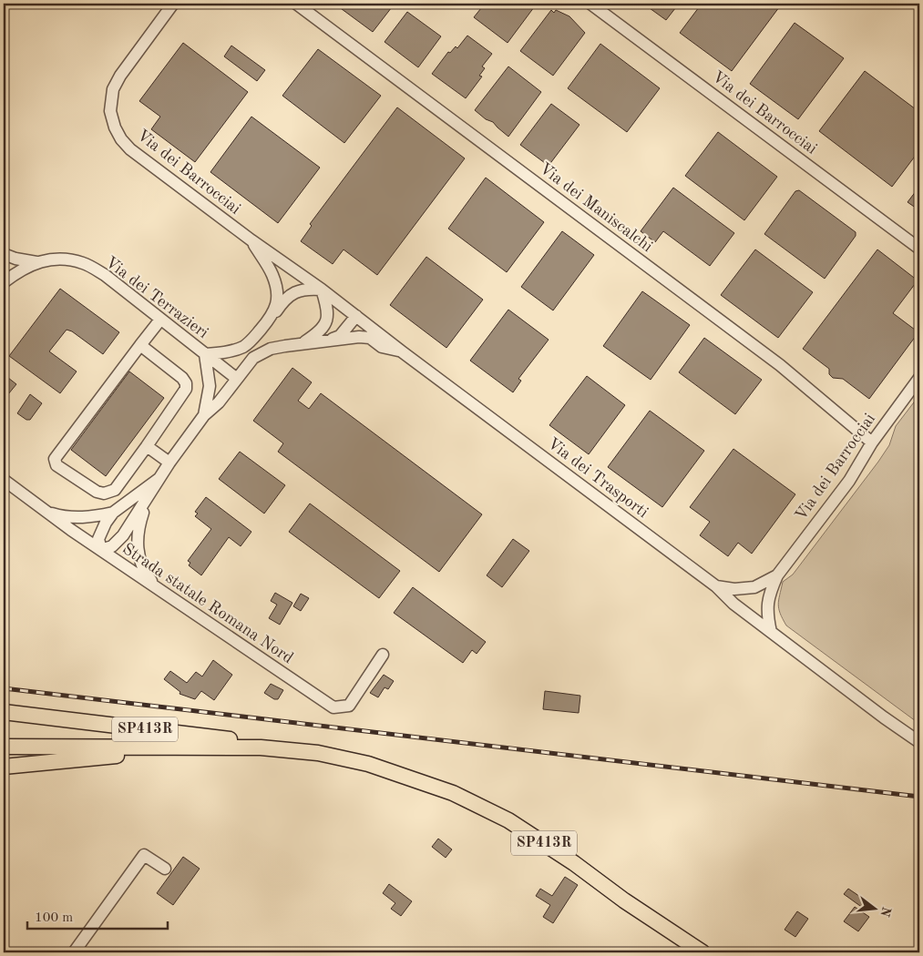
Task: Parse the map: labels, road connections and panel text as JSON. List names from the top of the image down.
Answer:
{
  "streets": {
    "main road": ["SP413R"],
    "street": [
      "Via dei Barrocciai",
      "Via dei Maniscalchi",
      "Via dei Terrazieri",
      "Via dei Trasporti",
      "Strada statale Romana Nord"
    ]
  },
  "crossings": [
    ["Via dei Barrocciai", "Via dei Maniscalchi"],
    ["Via dei Barrocciai", "Via dei Trasporti"],
    ["Via dei Terrazieri", "Via dei Trasporti"],
    ["Via dei Trasporti", "Strada statale Romana Nord"]
  ],
  "scale_bar": "100 m",
  "north": "right"
}
